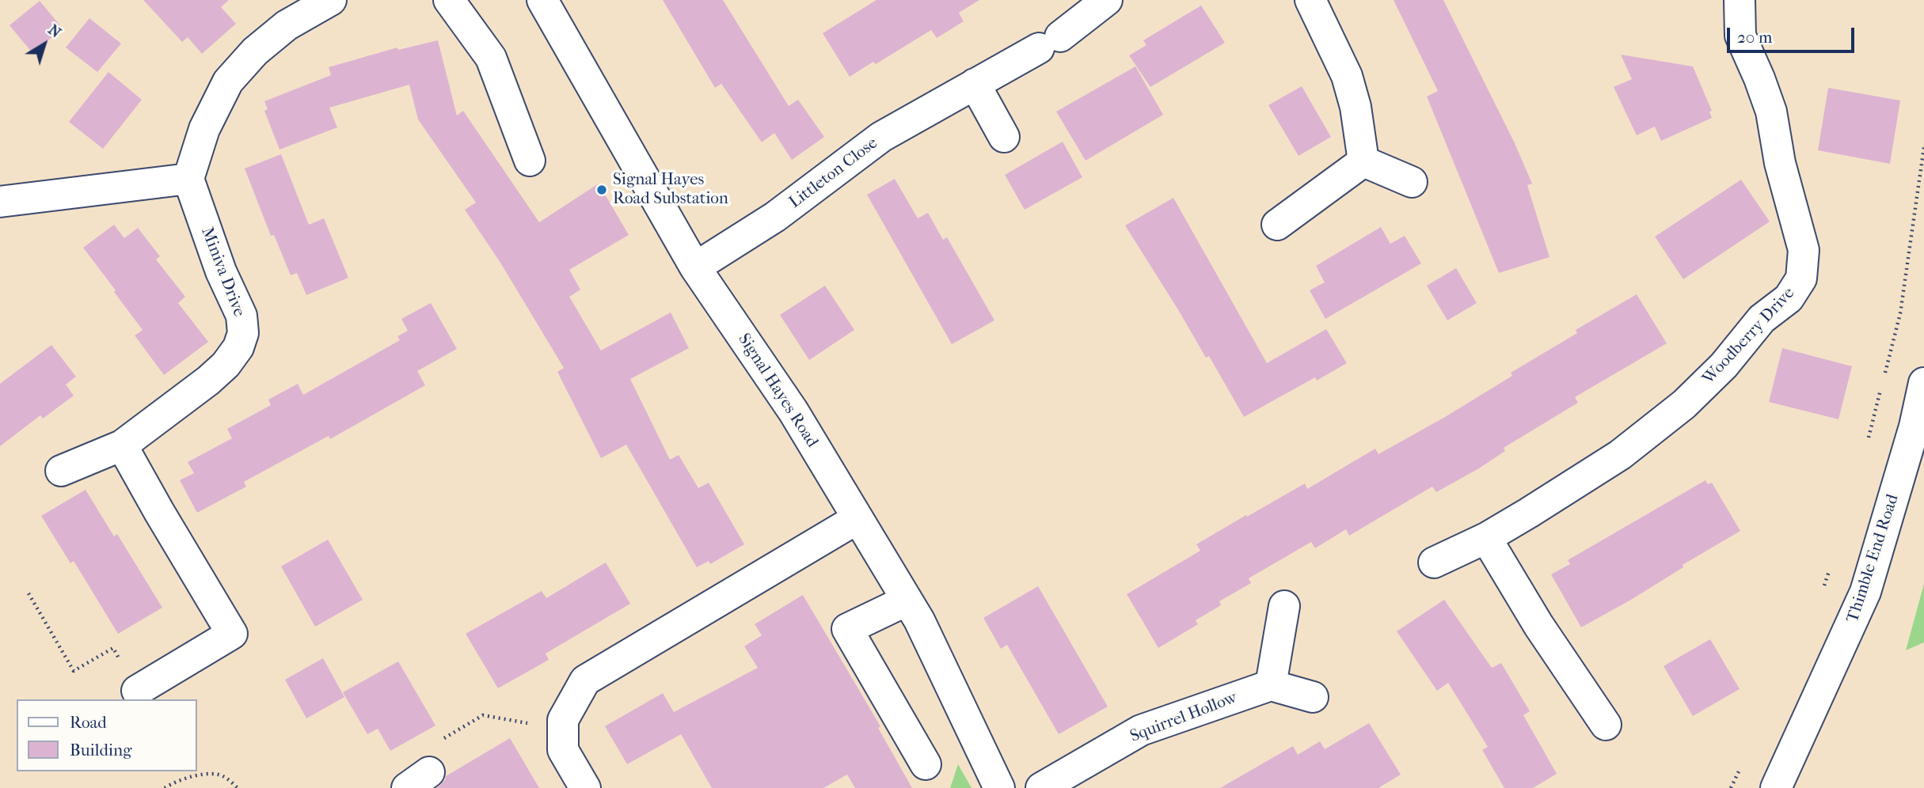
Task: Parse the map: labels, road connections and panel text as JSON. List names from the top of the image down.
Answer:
{
  "streets": {
    "street": [
      "Littleton Close",
      "Miniva Drive",
      "Woodberry Drive",
      "Signal Hayes Road",
      "Thimble End Road",
      "Squirrel Hollow"
    ]
  },
  "crossings": [
    ["Littleton Close", "Signal Hayes Road"]
  ],
  "places": ["Signal Hayes Road Substation"],
  "legend": ["Road", "Building"],
  "scale_bar": "20 m",
  "north": "top right"
}
